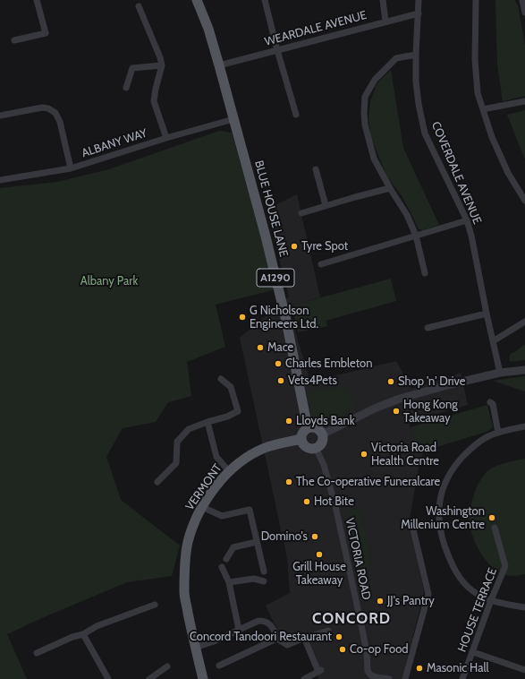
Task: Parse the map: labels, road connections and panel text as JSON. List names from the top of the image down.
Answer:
{
  "streets": {
    "main road": ["BLUE HOUSE LANE", "A1290", "VERMONT"],
    "street": [
      "WEARDALE AVENUE",
      "ALBANY WAY",
      "COVERDALE AVENUE",
      "VICTORIA ROAD",
      "HOUSE TERRACE"
    ]
  },
  "crossings": [
    ["WEARDALE AVENUE", "COVERDALE AVENUE"],
    ["WEARDALE AVENUE", "BLUE HOUSE LANE"],
    ["ALBANY WAY", "BLUE HOUSE LANE"],
    ["BLUE HOUSE LANE", "VERMONT"],
    ["BLUE HOUSE LANE", "VICTORIA ROAD"],
    ["VERMONT", "VICTORIA ROAD"]
  ],
  "districts": ["CONCORD"],
  "parks": ["Albany Park"],
  "places": [
    "Tyre Spot",
    "G Nicholson Engineers Ltd.",
    "Mace",
    "Charles Embleton",
    "Vets4Pets",
    "Shop 'n' Drive",
    "Hong Kong Takeaway",
    "Lloyds Bank",
    "Victoria Road Health Centre",
    "The Co-operative Funeralcare",
    "Hot Bite",
    "Washington Millenium Centre",
    "Domino's",
    "Grill House Takeaway",
    "JJ's Pantry",
    "Concord Tandoori Restaurant",
    "Co-op Food",
    "Masonic Hall"
  ]
}
